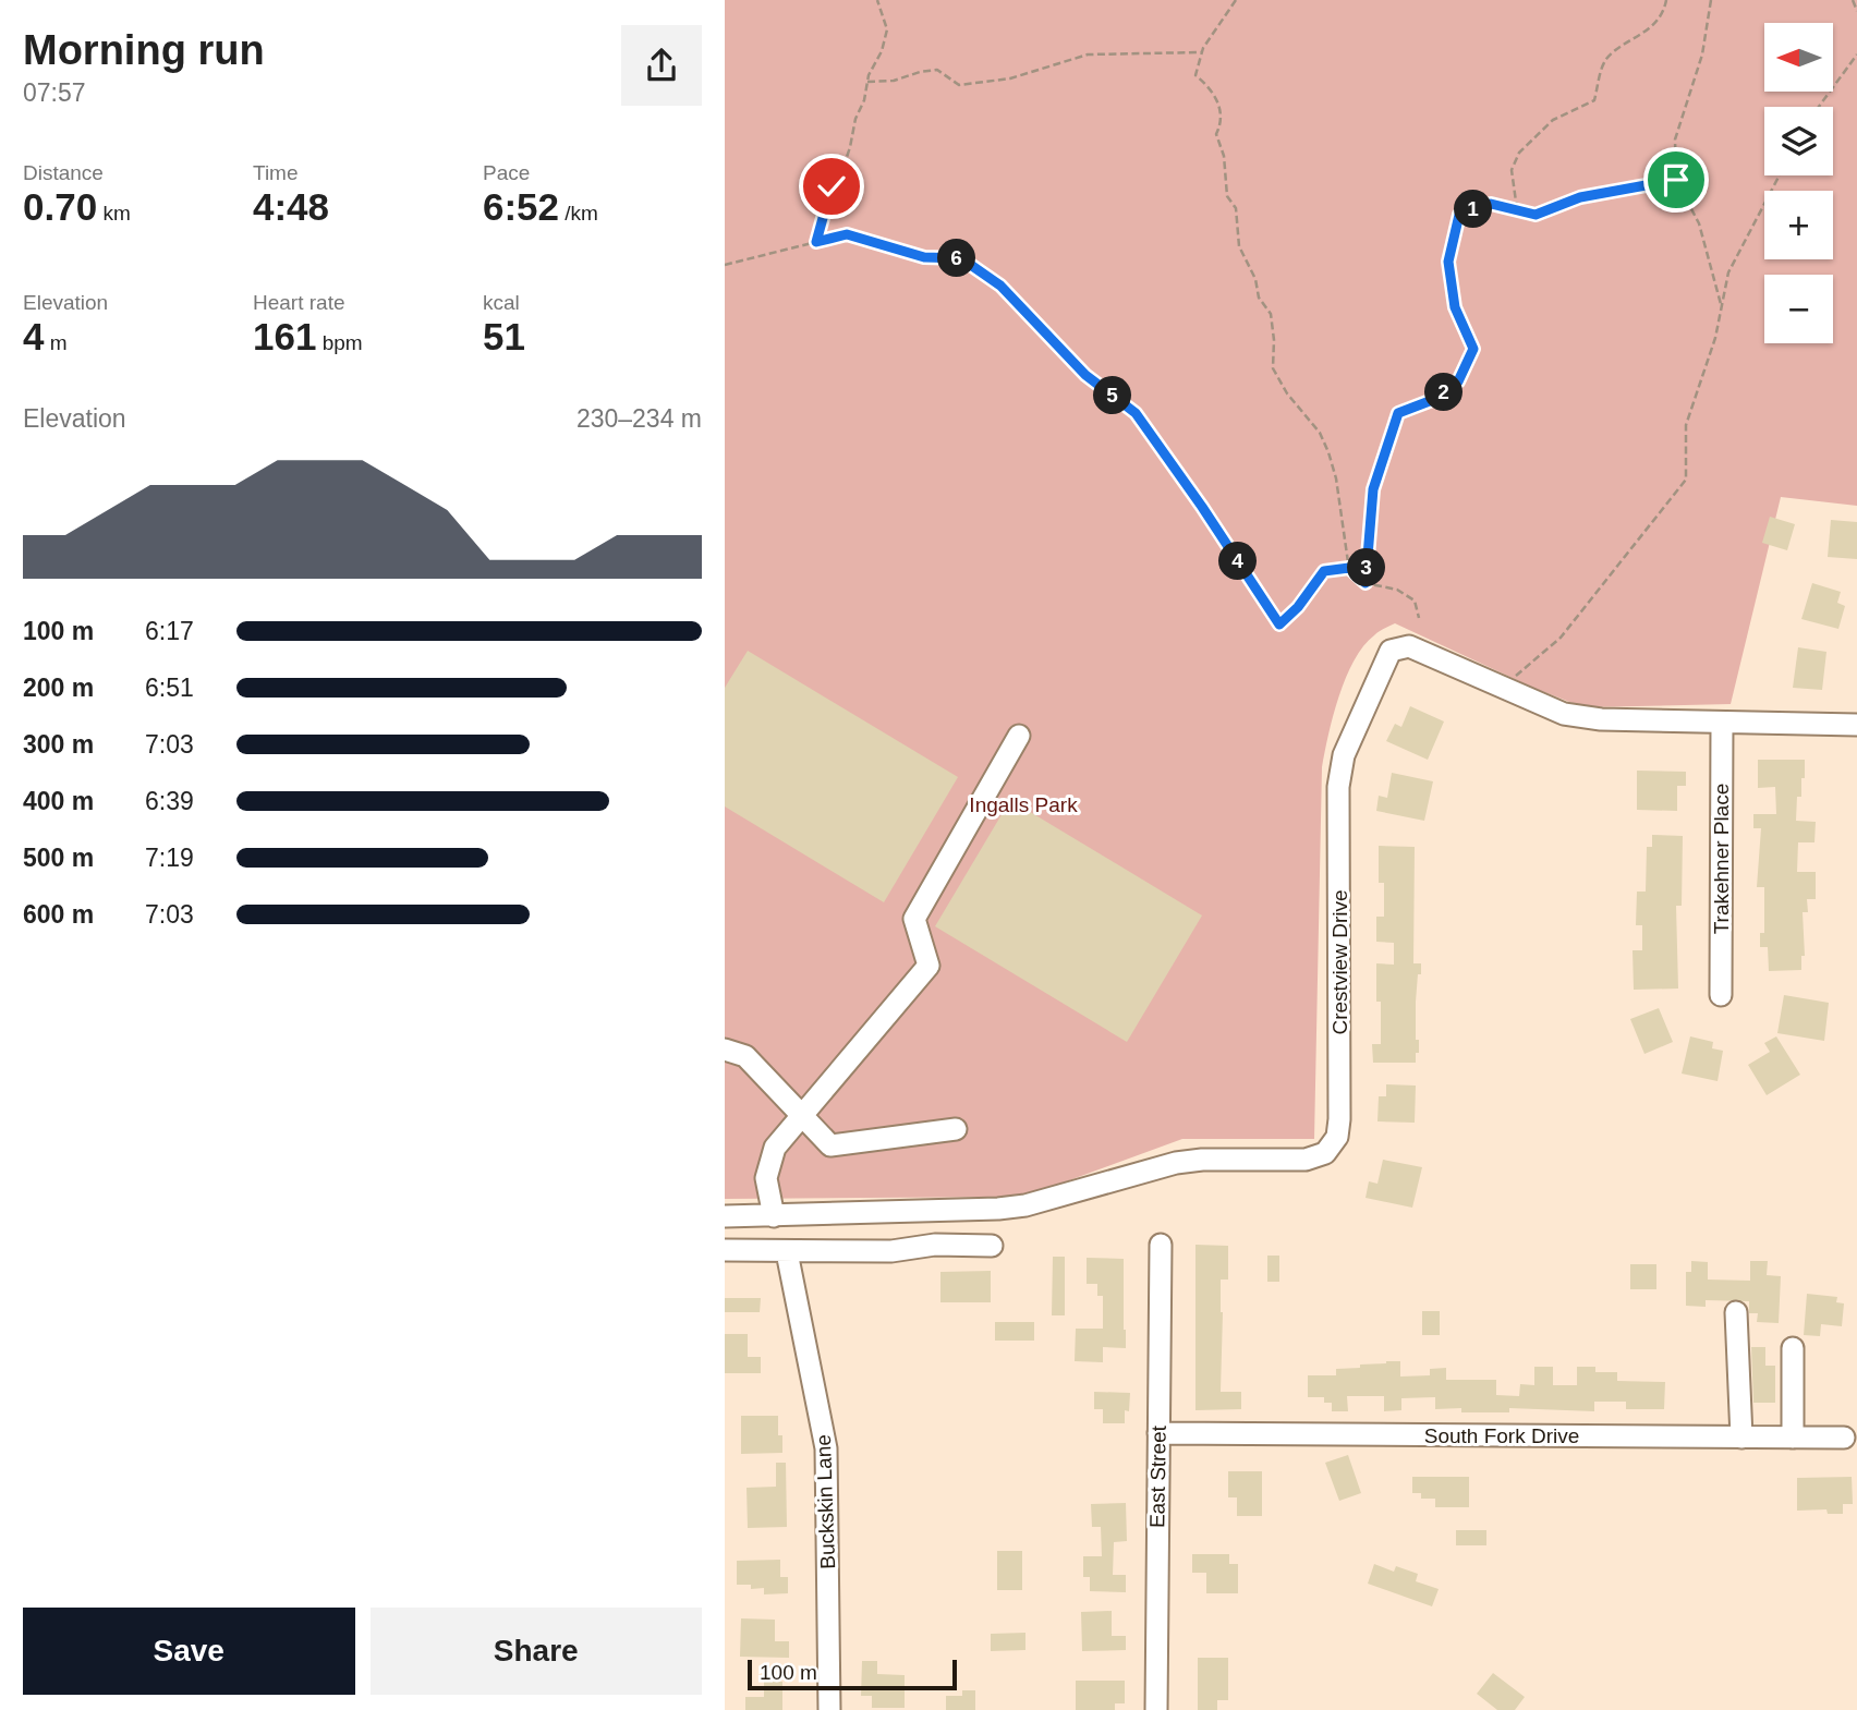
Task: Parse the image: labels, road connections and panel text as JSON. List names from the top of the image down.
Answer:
{
  "streets": {
    "street": [
      "Trakehner Place",
      "Crestview Drive",
      "South Fork Drive",
      "East Street",
      "Buckskin Lane"
    ]
  },
  "crossings": [
    ["Trakehner Place", "Crestview Drive"],
    ["South Fork Drive", "East Street"]
  ],
  "parks": ["Ingalls Park"],
  "scale_bar": "100 m",
  "north": "left",
  "page": {
    "heading": ["Morning run", "07:57"],
    "map_buttons": ["+", "−"],
    "stats": [
      ["Distance", "0.70 km"],
      ["Time", "4:48"],
      ["Pace", "6:52 /km"],
      ["Elevation", "4 m"],
      ["Heart rate", "161 bpm"],
      ["kcal", "51"]
    ],
    "pins": [
      "1",
      "6",
      "2",
      "5",
      "4",
      "3"
    ],
    "chart": ["Elevation", "230–234 m"],
    "list": [
      {
        "name": "100 m",
        "note": "6:17"
      },
      {
        "name": "200 m",
        "note": "6:51"
      },
      {
        "name": "300 m",
        "note": "7:03"
      },
      {
        "name": "400 m",
        "note": "6:39"
      },
      {
        "name": "500 m",
        "note": "7:19"
      },
      {
        "name": "600 m",
        "note": "7:03"
      }
    ],
    "buttons": ["Save", "Share"],
    "scale": "100 m"
  }
}
